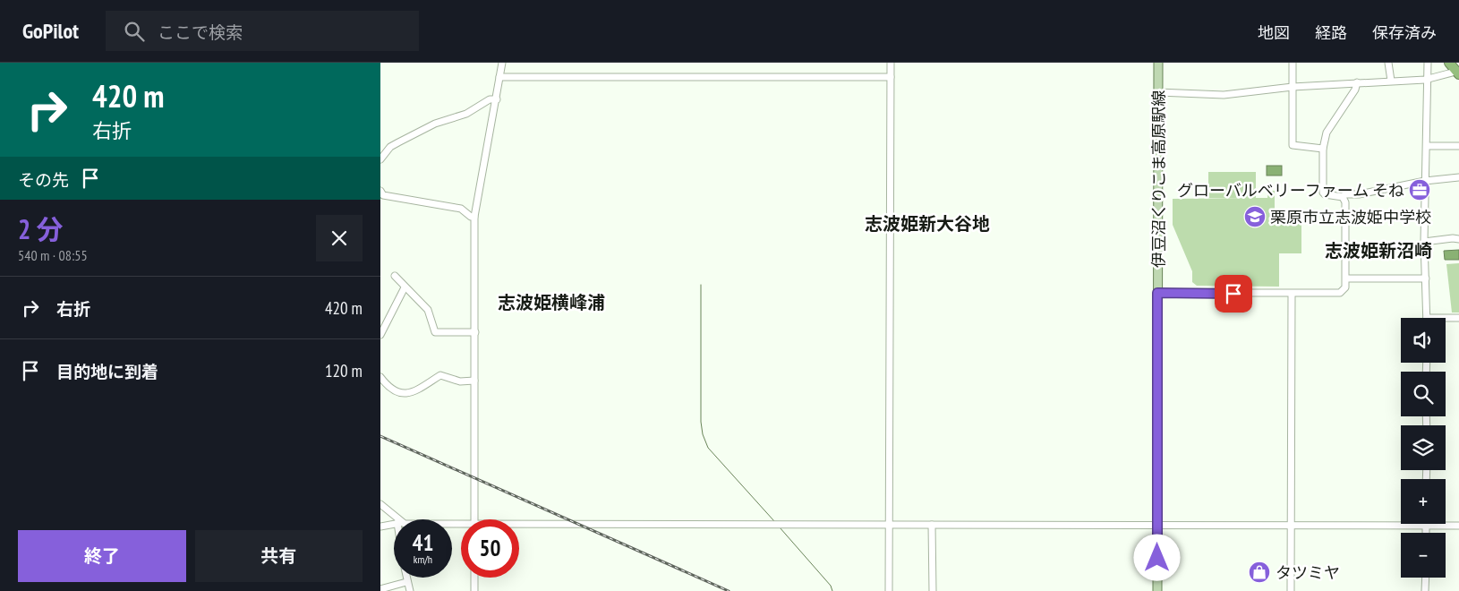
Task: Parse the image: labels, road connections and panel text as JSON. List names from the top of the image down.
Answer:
{
  "streets": {
    "main road": ["伊豆沼くりこま高原駅線"]
  },
  "districts": ["志波姫新大谷地", "志波姫新沼崎", "志波姫横峰浦"],
  "places": {
    "office": ["グローバルベリーファーム そね"],
    "school or university": ["栗原市立志波姫中学校"],
    "shop": ["タツミヤ"]
  },
  "page": {
    "header": "GoPilot",
    "search": "ここで検索",
    "nav": ["地図", "経路", "保存済み"],
    "turn": ["420 m", "右折"],
    "then": "その先",
    "heading": ["2 分", "540 m · 08:55"],
    "list": [
      {
        "name": "右折",
        "value": "420 m"
      },
      {
        "name": "目的地に到着",
        "value": "120 m"
      }
    ],
    "map_buttons": ["+", "−"],
    "speed": "41 km/h",
    "limit": "50",
    "buttons": ["終了", "共有"]
  }
}
